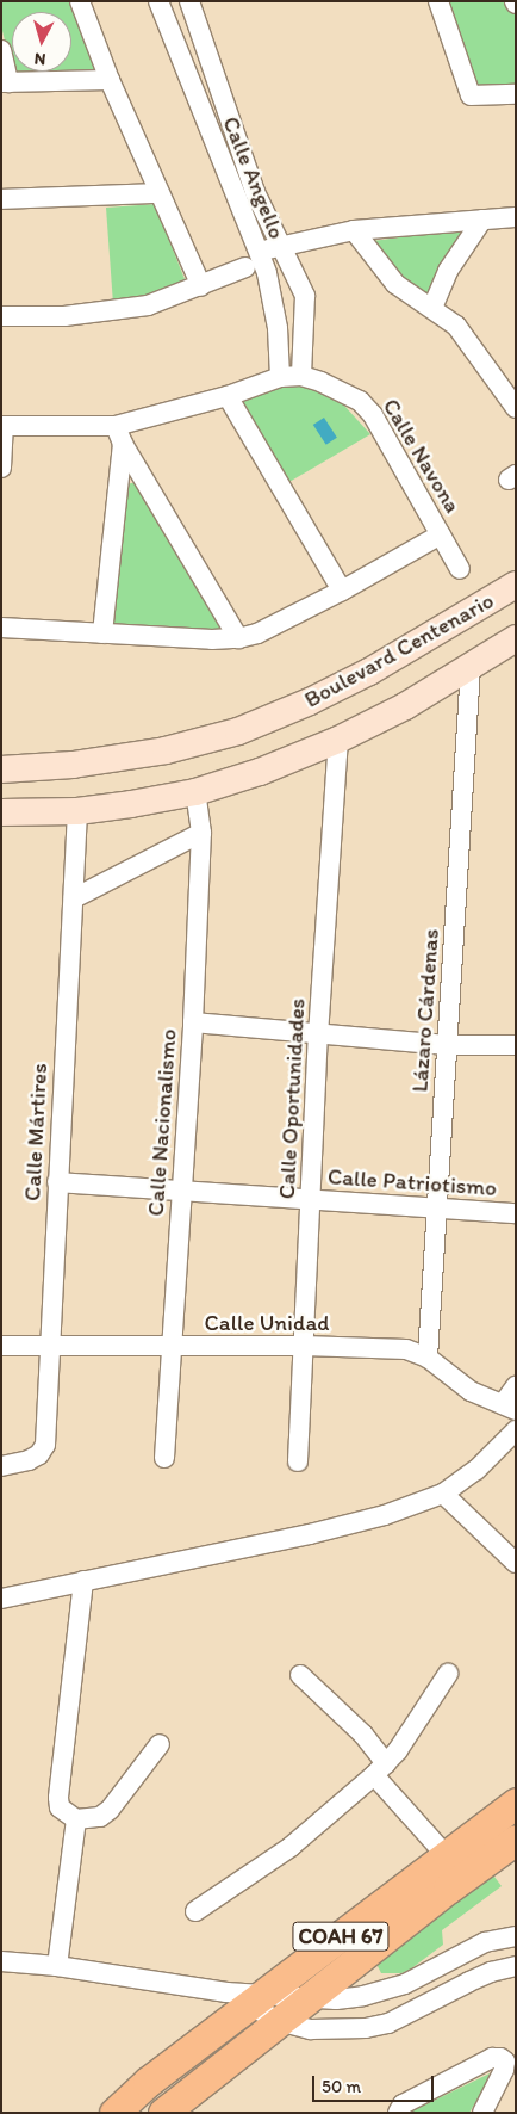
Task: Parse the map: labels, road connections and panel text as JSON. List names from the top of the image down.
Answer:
{
  "streets": {
    "main road": ["Boulevard Centenario", "COAH 67"],
    "street": [
      "Calle Angello",
      "Calle Navona",
      "Lázaro Cárdenas",
      "Calle Oportunidades",
      "Calle Nacionalismo",
      "Calle Mártires",
      "Calle Patriotismo",
      "Calle Unidad"
    ]
  },
  "crossings": [
    ["Calle Angello", "Calle Navona"],
    ["Boulevard Centenario", "Lázaro Cárdenas"],
    ["Boulevard Centenario", "Calle Oportunidades"],
    ["Boulevard Centenario", "Calle Nacionalismo"],
    ["Boulevard Centenario", "Calle Mártires"],
    ["Lázaro Cárdenas", "Calle Patriotismo"],
    ["Lázaro Cárdenas", "Calle Unidad"],
    ["Calle Oportunidades", "Calle Patriotismo"],
    ["Calle Oportunidades", "Calle Unidad"],
    ["Calle Nacionalismo", "Calle Patriotismo"],
    ["Calle Nacionalismo", "Calle Unidad"],
    ["Calle Mártires", "Calle Patriotismo"],
    ["Calle Mártires", "Calle Unidad"]
  ],
  "scale_bar": "50 m",
  "north": "bottom"
}
